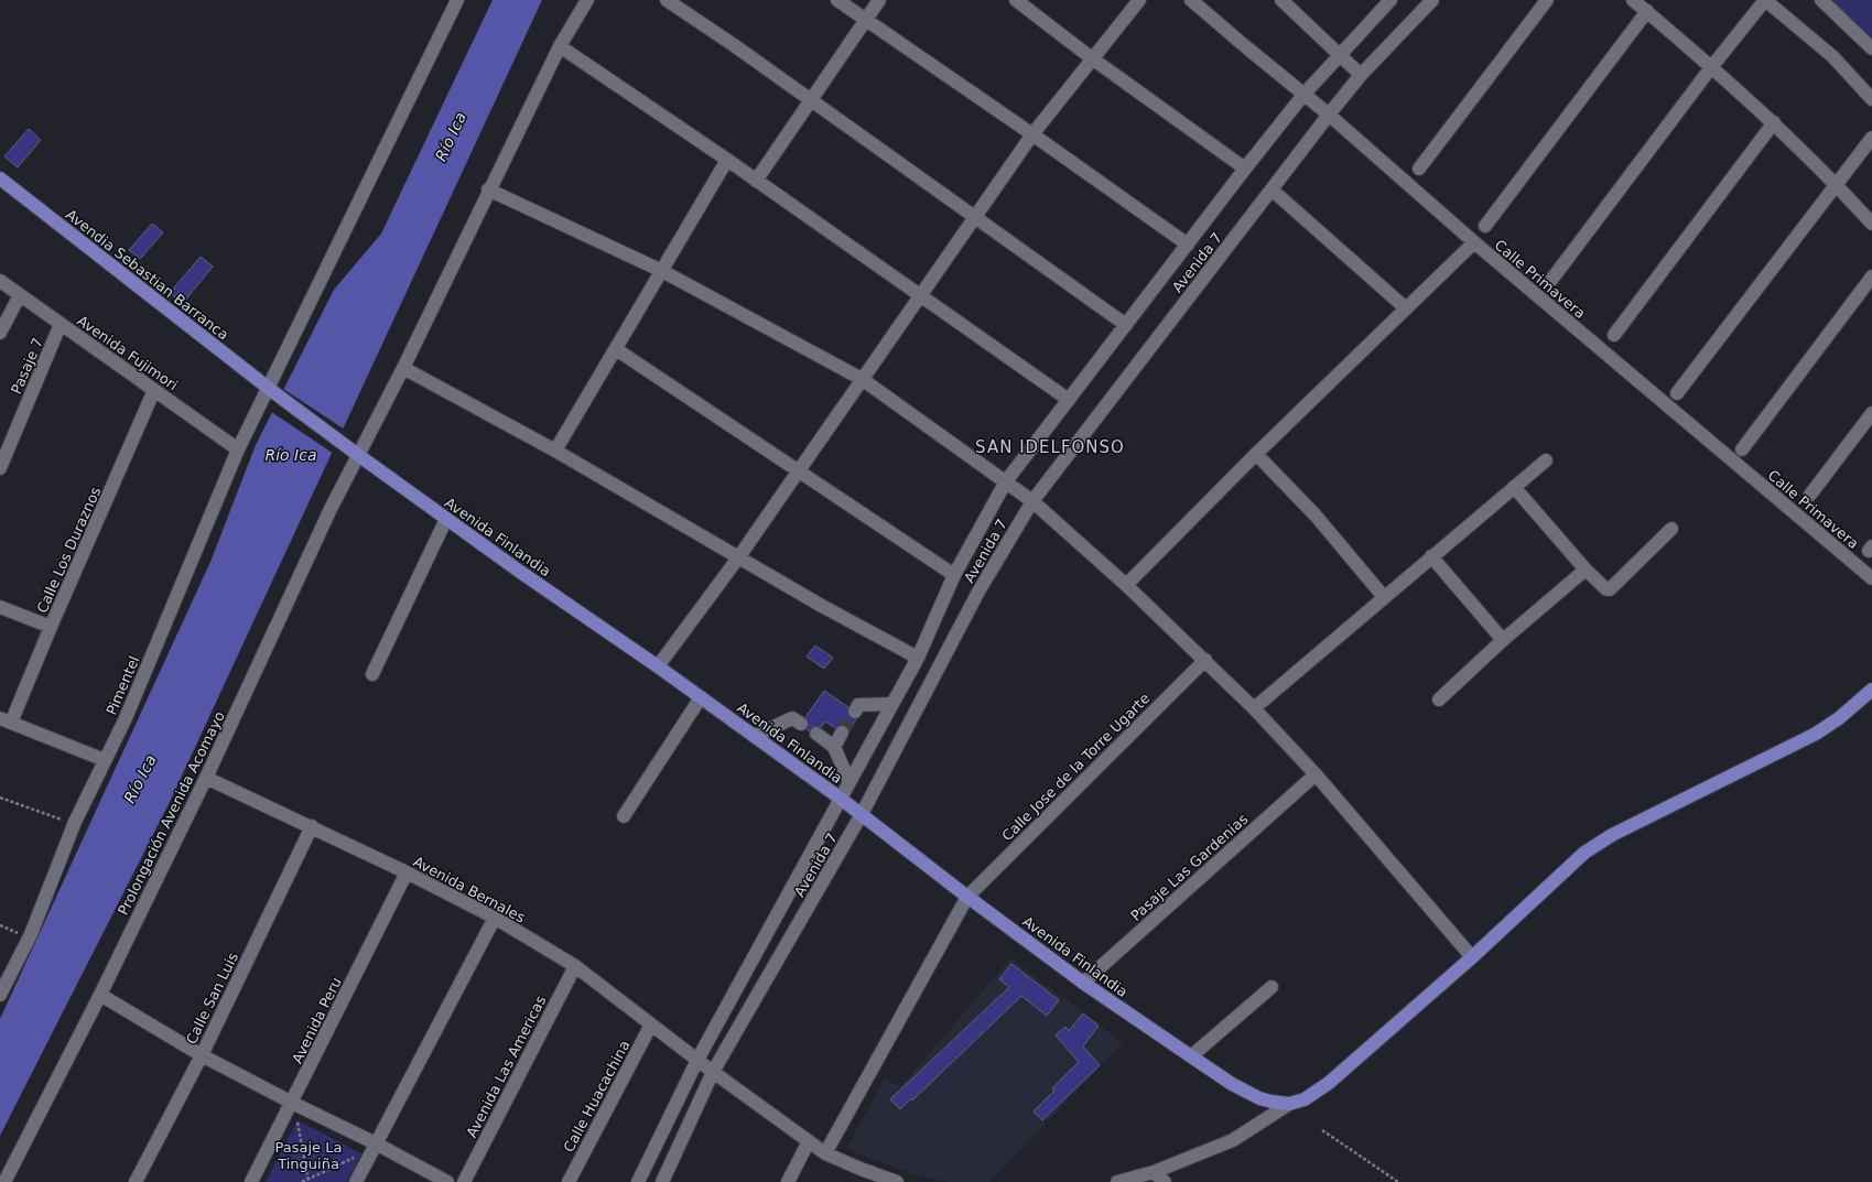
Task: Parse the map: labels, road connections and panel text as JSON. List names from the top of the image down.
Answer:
{
  "streets": {
    "main road": ["Avendia Sebastian Barranca", "Avenida Finlandia"],
    "street": [
      "Avenida 7",
      "Calle Primavera",
      "Avenida Fujimori",
      "Pasaje 7",
      "Calle Los Duraznos",
      "Pimentel",
      "Calle Jose de la Torre Ugarte",
      "Prolongación Avenida Acomayo",
      "Pasaje Las Gardenias",
      "Avenida Bernales",
      "Calle San Luis",
      "Avenida Peru",
      "Avenida Las Americas",
      "Calle Huacachina"
    ]
  },
  "crossings": [
    ["Avenida 7", "Calle Primavera"],
    ["Avenida 7", "Avenida Finlandia"],
    ["Avenida 7", "Avenida Bernales"],
    ["Avendia Sebastian Barranca", "Avenida Finlandia"],
    ["Avendia Sebastian Barranca", "Pimentel"],
    ["Avenida Fujimori", "Pasaje 7"],
    ["Avenida Fujimori", "Calle Los Duraznos"],
    ["Avenida Fujimori", "Pimentel"],
    ["Avenida Finlandia", "Pimentel"],
    ["Avenida Finlandia", "Calle Jose de la Torre Ugarte"],
    ["Avenida Finlandia", "Prolongación Avenida Acomayo"],
    ["Avenida Finlandia", "Pasaje Las Gardenias"],
    ["Calle Jose de la Torre Ugarte", "Avenida Bernales"],
    ["Prolongación Avenida Acomayo", "Avenida Bernales"],
    ["Avenida Bernales", "Calle San Luis"],
    ["Avenida Bernales", "Avenida Peru"],
    ["Avenida Bernales", "Avenida Las Americas"],
    ["Avenida Bernales", "Calle Huacachina"]
  ],
  "districts": ["SAN IDELFONSO"],
  "water": ["Río Ica"],
  "parks": ["Pasaje La Tinguiña"]
}
